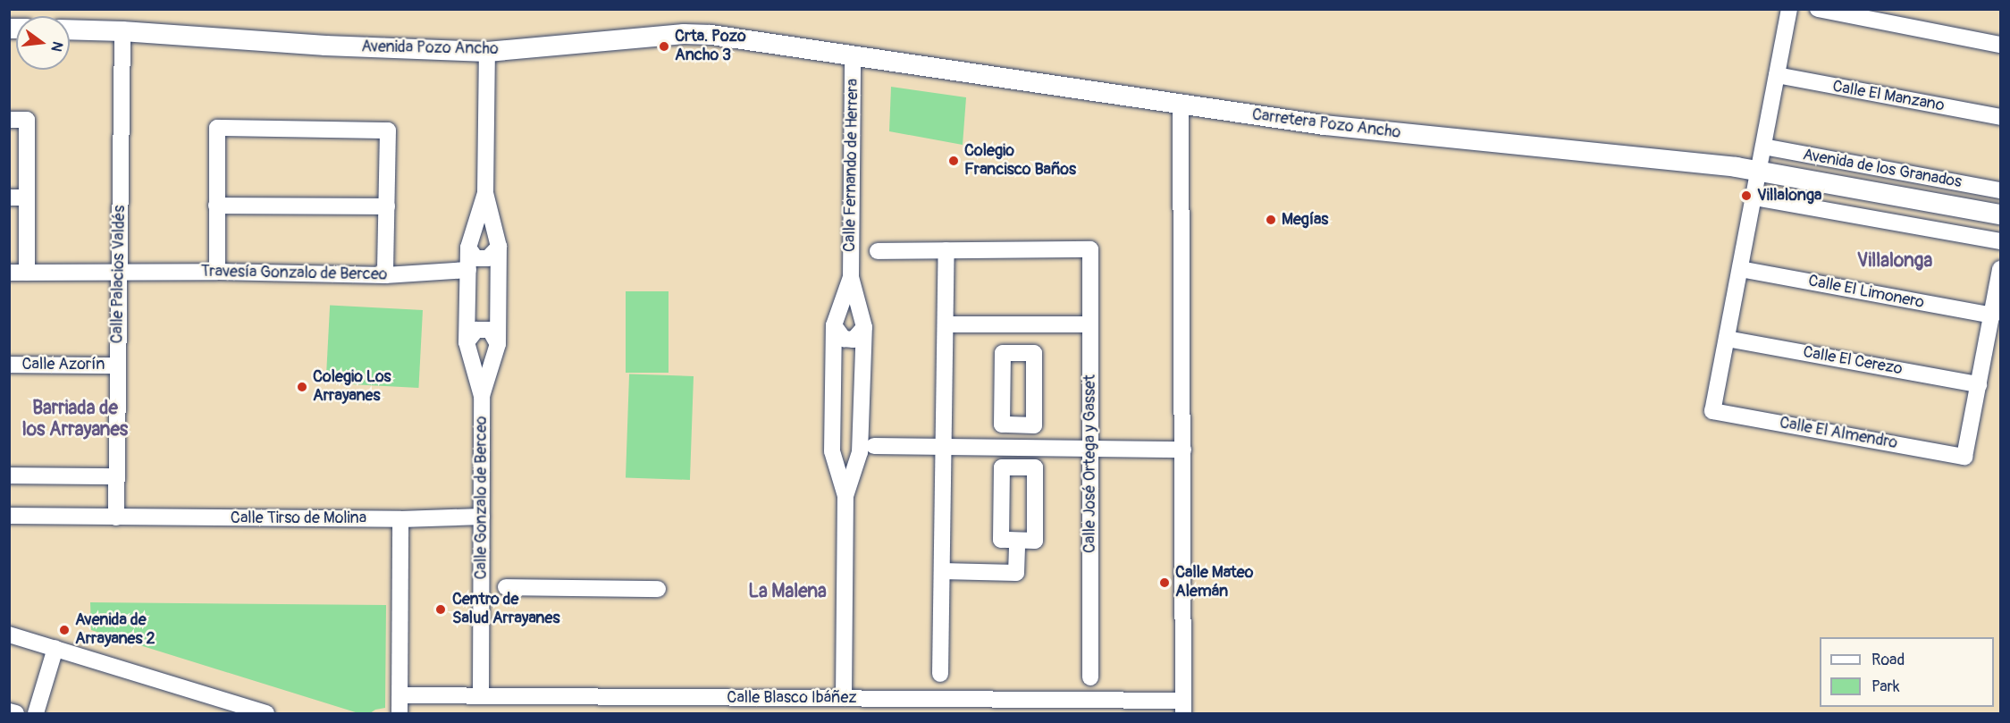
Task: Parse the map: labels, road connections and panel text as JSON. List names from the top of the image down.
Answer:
{
  "streets": {
    "main road": ["Avenida Pozo Ancho", "Carretera Pozo Ancho", "Avenida de los Granados"],
    "street": [
      "Calle El Manzano",
      "Calle Fernando de Herrera",
      "Travesía Gonzalo de Berceo",
      "Calle Palacios Valdés",
      "Calle El Limonero",
      "Calle El Cerezo",
      "Calle Azorín",
      "Calle El Almendro",
      "Calle José Ortega y Gasset",
      "Calle Gonzalo de Berceo",
      "Calle Tirso de Molina",
      "Calle Blasco Ibáñez"
    ]
  },
  "crossings": [
    ["Avenida Pozo Ancho", "Carretera Pozo Ancho"],
    ["Avenida Pozo Ancho", "Calle Fernando de Herrera"],
    ["Avenida Pozo Ancho", "Calle Palacios Valdés"],
    ["Avenida Pozo Ancho", "Calle Gonzalo de Berceo"],
    ["Carretera Pozo Ancho", "Avenida de los Granados"],
    ["Calle Fernando de Herrera", "Calle Blasco Ibáñez"],
    ["Travesía Gonzalo de Berceo", "Calle Palacios Valdés"],
    ["Travesía Gonzalo de Berceo", "Calle Gonzalo de Berceo"],
    ["Calle Palacios Valdés", "Calle Azorín"],
    ["Calle Palacios Valdés", "Calle Tirso de Molina"],
    ["Calle El Cerezo", "Calle El Almendro"],
    ["Calle Gonzalo de Berceo", "Calle Tirso de Molina"],
    ["Calle Gonzalo de Berceo", "Calle Blasco Ibáñez"]
  ],
  "districts": ["Villalonga", "Barriada de los Arrayanes", "La Malena"],
  "places": [
    "Crta. Pozo Ancho 3",
    "Colegio Francisco Baños",
    "Villalonga",
    "Megías",
    "Colegio Los Arrayanes",
    "Calle Mateo Alemán",
    "Centro de Salud Arrayanes",
    "Avenida de Arrayanes 2"
  ],
  "legend": ["Road", "Park"],
  "north": "right"
}
